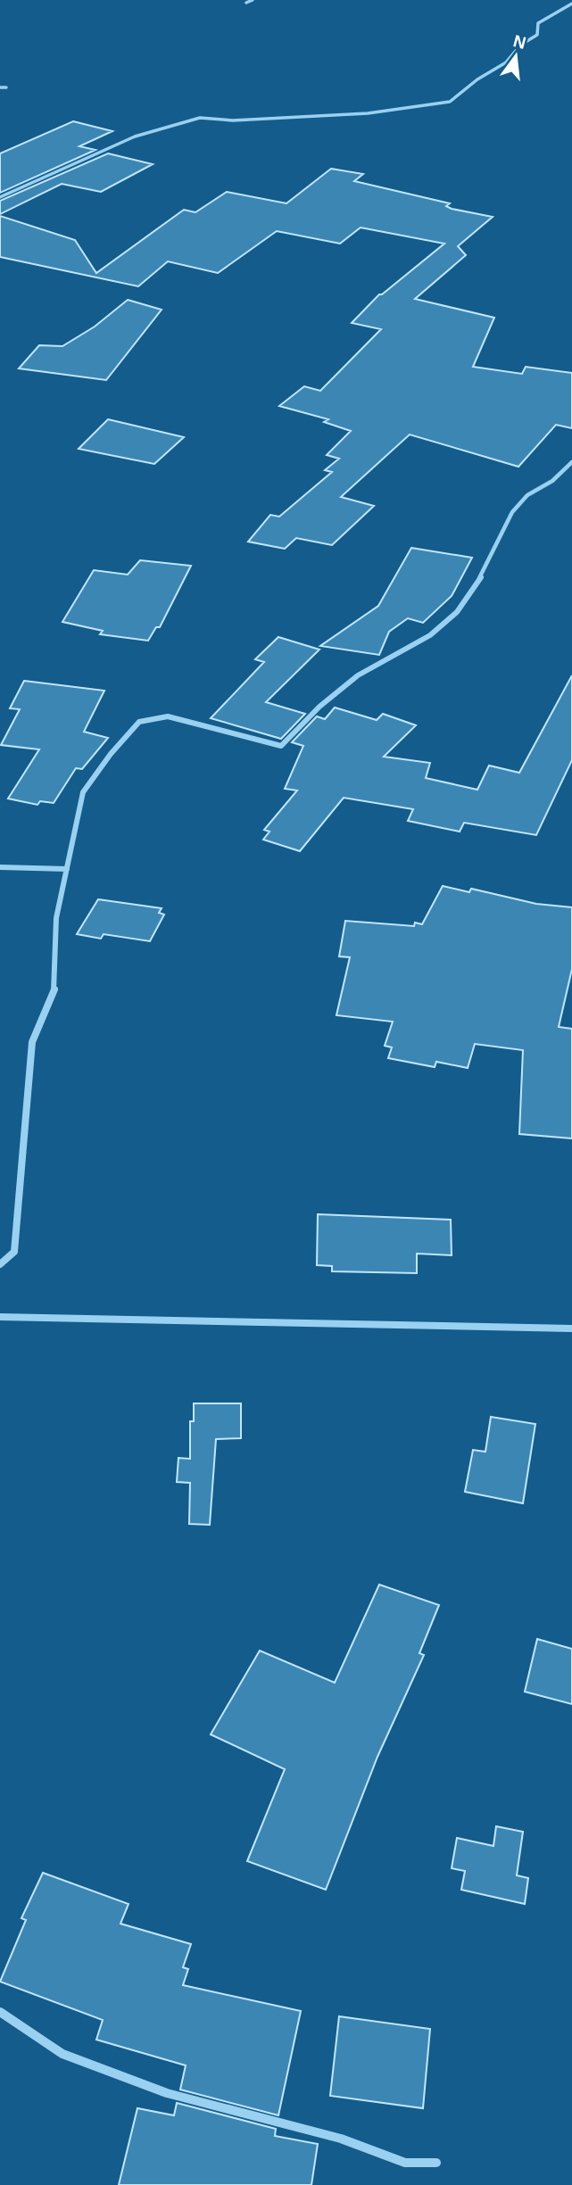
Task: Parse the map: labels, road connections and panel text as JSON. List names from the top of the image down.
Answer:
{
  "north": "top"
}
